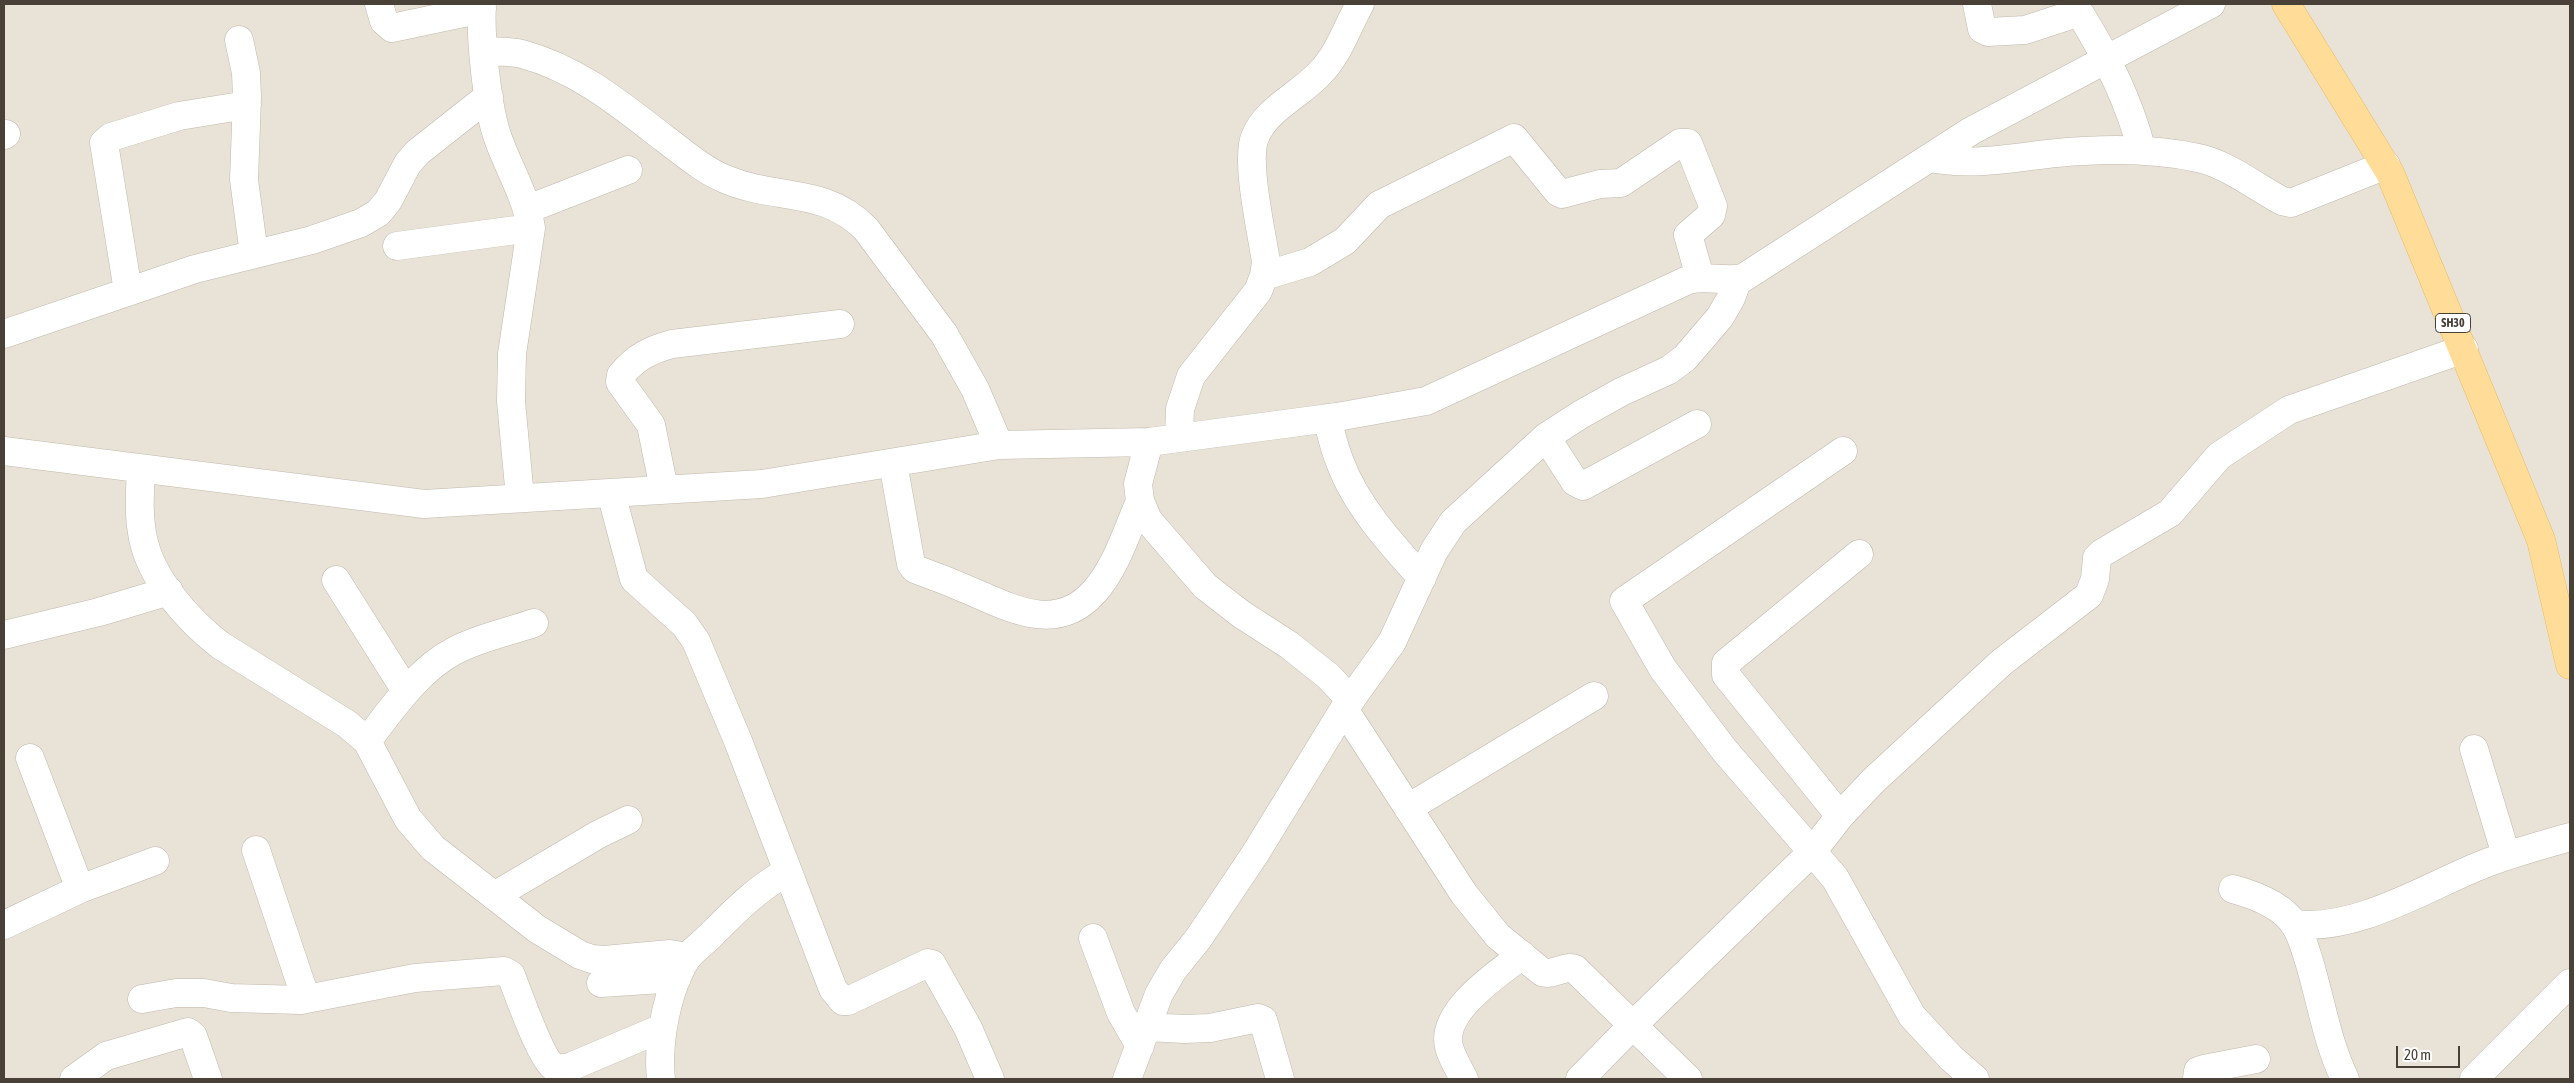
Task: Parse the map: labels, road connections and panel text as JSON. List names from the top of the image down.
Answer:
{
  "streets": {
    "main road": ["SH30"]
  },
  "scale_bar": "20 m"
}
